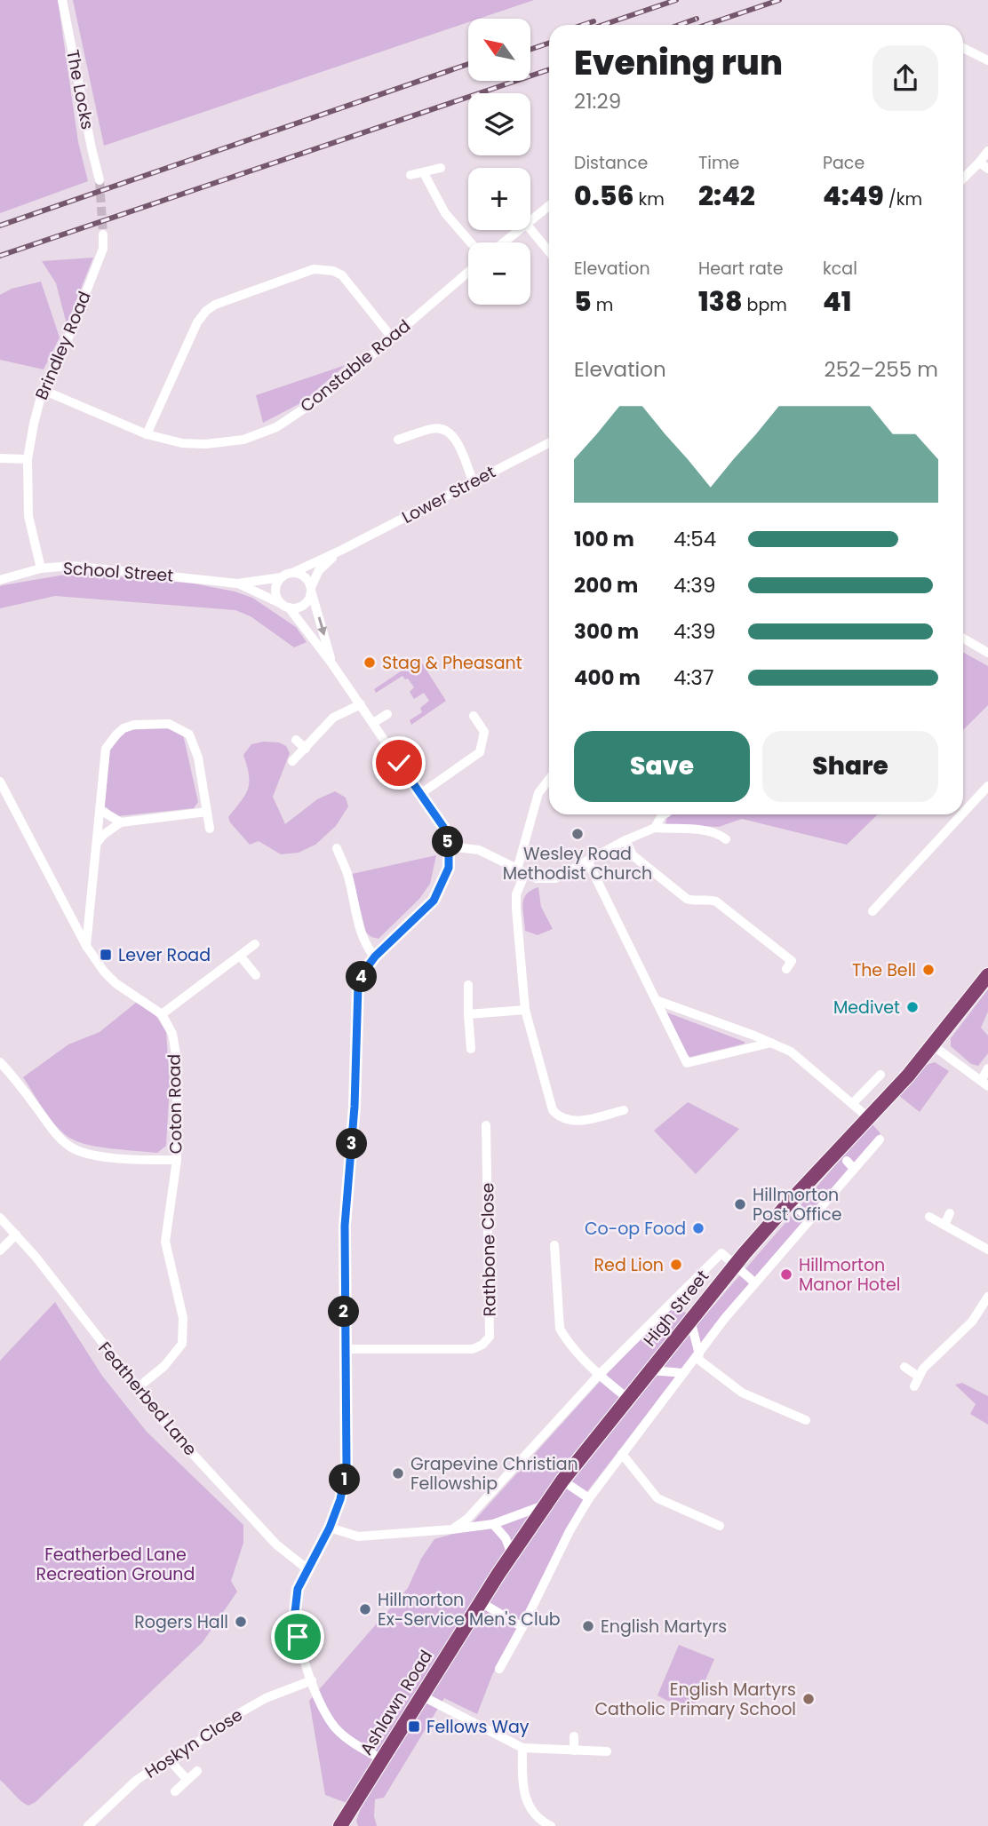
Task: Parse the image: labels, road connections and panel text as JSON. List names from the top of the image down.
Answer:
{
  "streets": {
    "highway": ["High Street", "Ashlawn Road"],
    "street": [
      "The Locks",
      "Brindley Road",
      "Constable Road",
      "Lower Street",
      "School Street",
      "Coton Road",
      "Rathbone Close",
      "Featherbed Lane",
      "Hoskyn Close"
    ]
  },
  "crossings": [
    ["Brindley Road", "Constable Road"],
    ["Brindley Road", "School Street"],
    ["Lower Street", "School Street"],
    ["Coton Road", "Featherbed Lane"],
    ["High Street", "Ashlawn Road"]
  ],
  "parks": ["Featherbed Lane Recreation Ground"],
  "places": {
    "other": [
      "Stag & Pheasant",
      "Wesley Road Methodist Church",
      "The Bell",
      "Medivet",
      "Hillmorton Post Office",
      "Co-op Food",
      "Red Lion",
      "Hillmorton Manor Hotel",
      "Grapevine Christian Fellowship",
      "Hillmorton Ex-Service Men's Club",
      "Rogers Hall",
      "English Martyrs",
      "English Martyrs Catholic Primary School"
    ],
    "transit": ["Lever Road", "Fellows Way"]
  },
  "north": "top left",
  "page": {
    "map_buttons": ["+", "−"],
    "heading": ["Evening run", "21:29"],
    "stats": [
      ["Distance", "0.56 km"],
      ["Time", "2:42"],
      ["Pace", "4:49 /km"],
      ["Elevation", "5 m"],
      ["Heart rate", "138 bpm"],
      ["kcal", "41"]
    ],
    "chart": ["Elevation", "252–255 m"],
    "list": [
      {
        "name": "100 m",
        "note": "4:54"
      },
      {
        "name": "200 m",
        "note": "4:39"
      },
      {
        "name": "300 m",
        "note": "4:39"
      },
      {
        "name": "400 m",
        "note": "4:37"
      }
    ],
    "buttons": ["Save", "Share"],
    "pins": [
      "5",
      "4",
      "3",
      "2",
      "1"
    ]
  }
}
